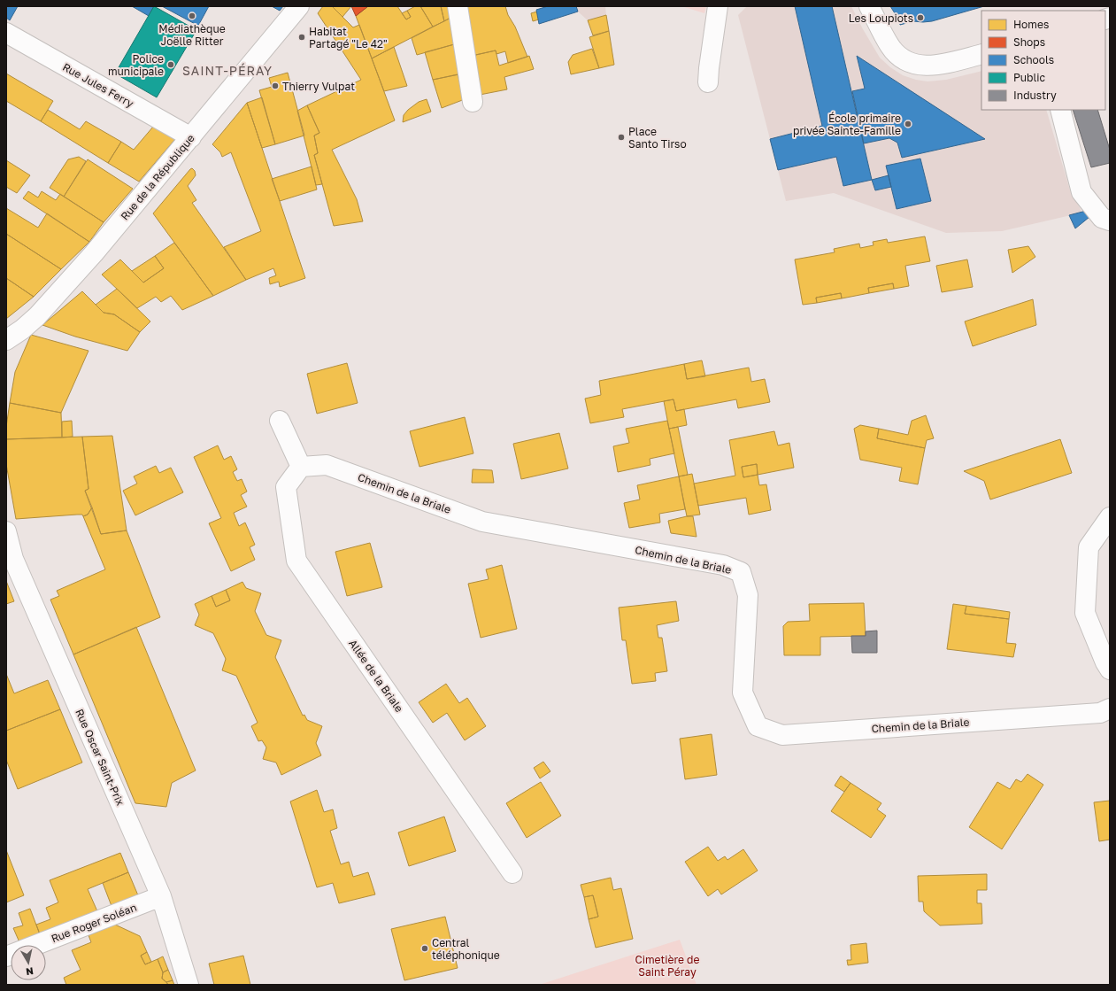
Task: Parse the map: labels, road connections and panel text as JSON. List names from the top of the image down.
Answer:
{
  "streets": {
    "street": [
      "Rue Jules Ferry",
      "Rue de la République",
      "Chemin de la Briale",
      "Allée de la Briale",
      "Rue Oscar Saint-Prix",
      "Rue Roger Soléan"
    ]
  },
  "crossings": [
    ["Rue Jules Ferry", "Rue de la République"],
    ["Chemin de la Briale", "Allée de la Briale"],
    ["Rue Oscar Saint-Prix", "Rue Roger Soléan"]
  ],
  "districts": ["SAINT-PÉRAY"],
  "parks": ["Cimetière de Saint Péray"],
  "places": [
    "Médiathèque Joëlle Ritter",
    "Les Loupiots",
    "Habitat Partagé \"Le 42\"",
    "Police municipale",
    "Thierry Vulpat",
    "École primaire privée Sainte-Famille",
    "Place Santo Tirso",
    "Central téléphonique"
  ],
  "legend": [
    "Homes",
    "Shops",
    "Schools",
    "Public",
    "Industry"
  ],
  "north": "bottom"
}
